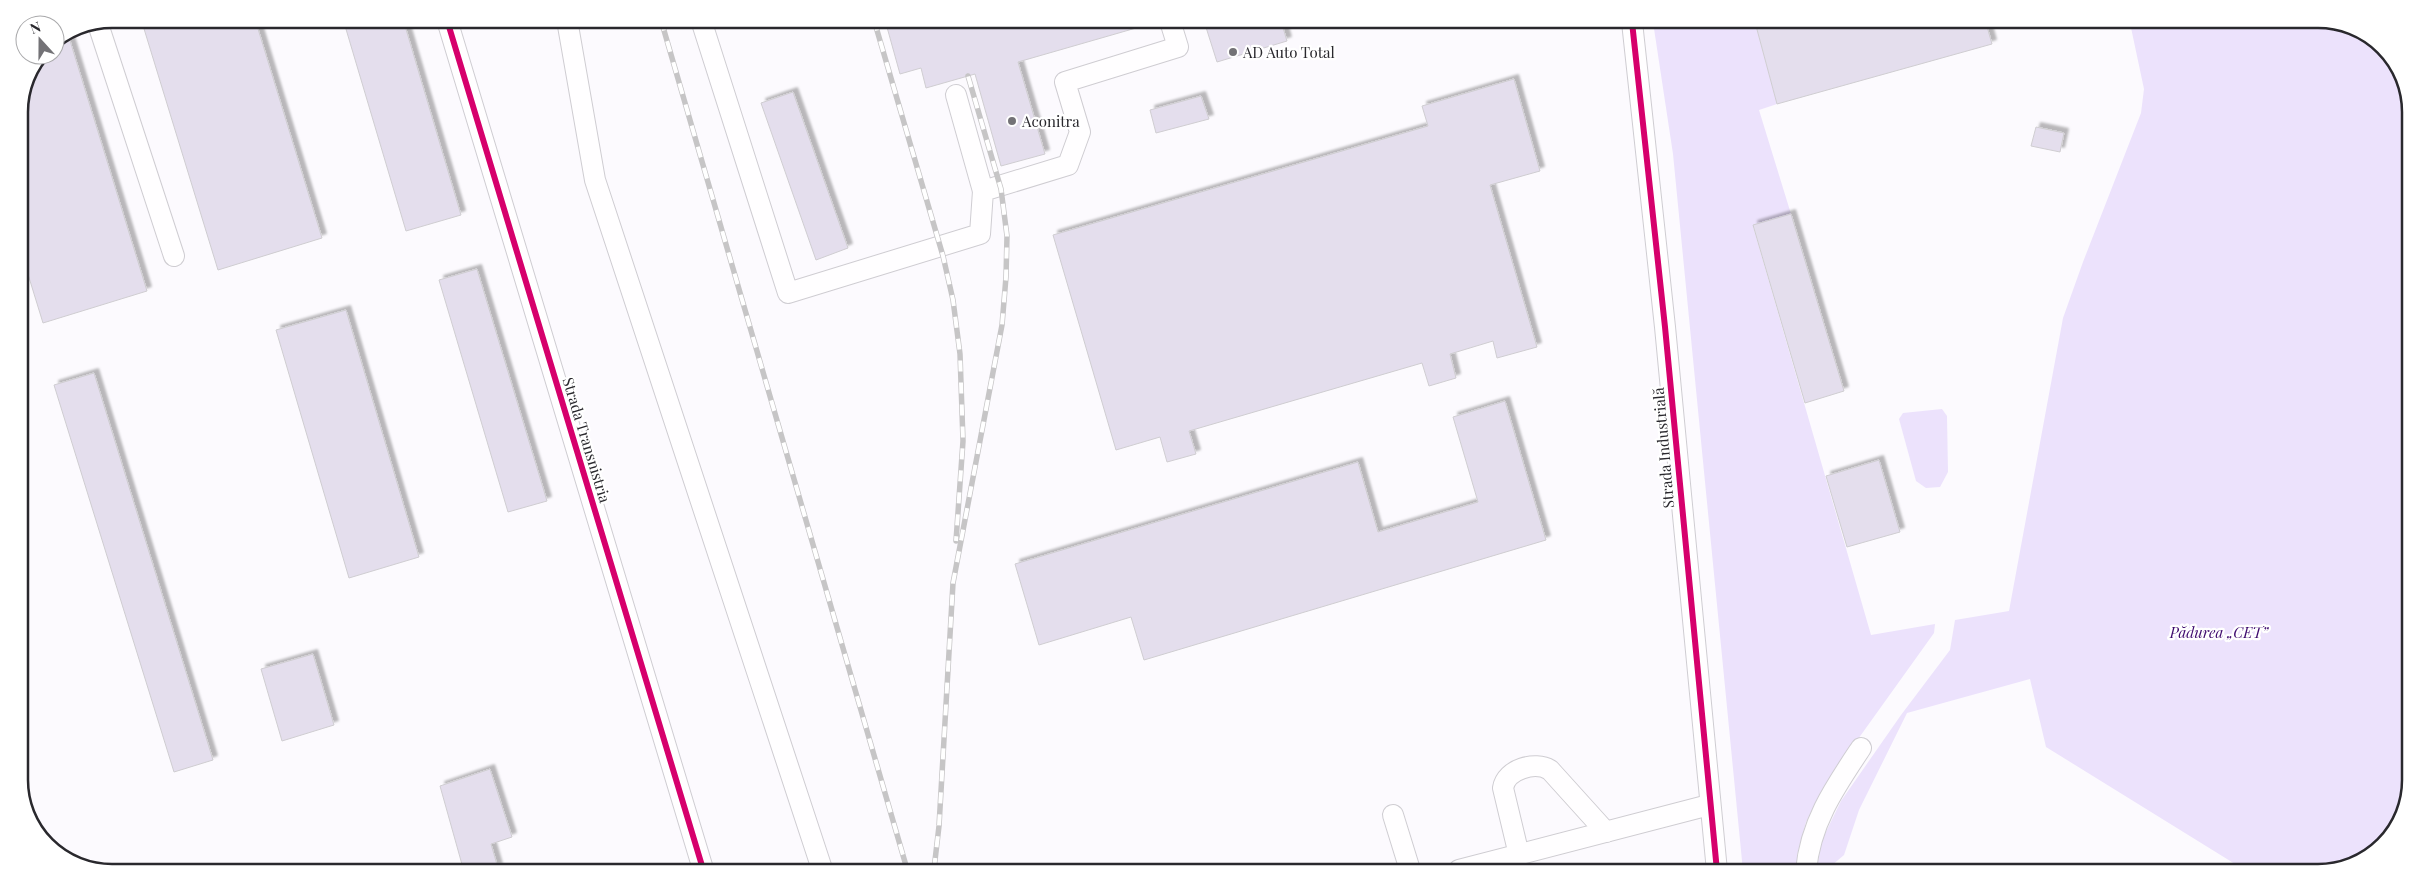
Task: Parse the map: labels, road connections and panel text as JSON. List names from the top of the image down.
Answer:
{
  "streets": {
    "street": ["Strada Transnistria", "Strada Industrială"]
  },
  "parks": ["Pădurea „CET”"],
  "places": ["AD Auto Total", "Aconitra"],
  "north": "top"
}
